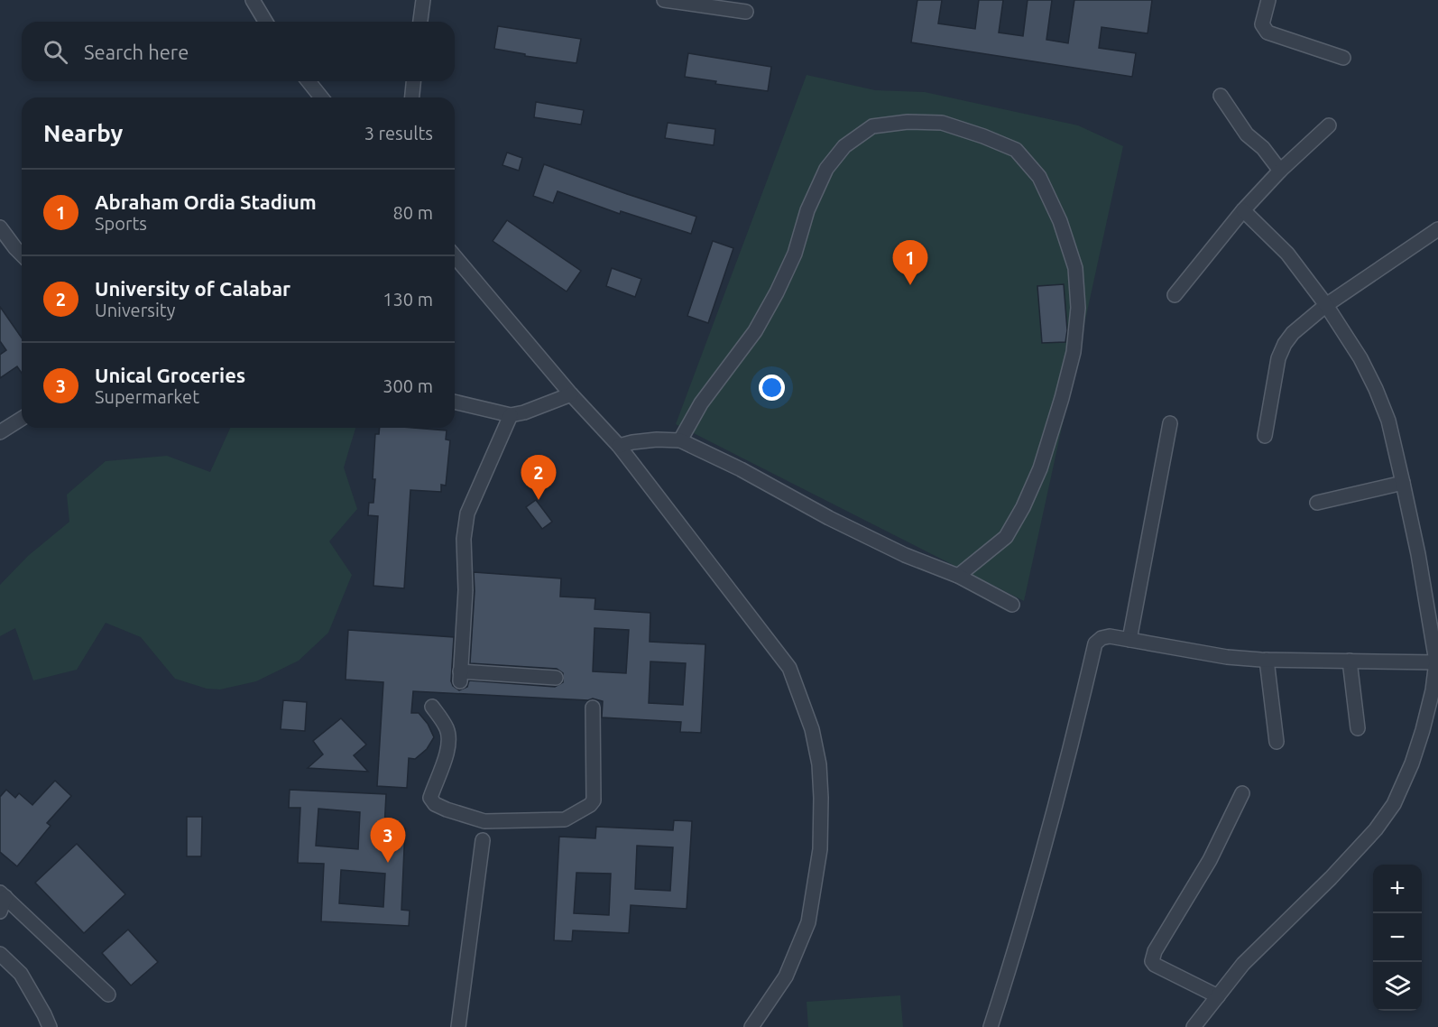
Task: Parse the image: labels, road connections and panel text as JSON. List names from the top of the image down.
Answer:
{
  "page": {
    "search": "Search here",
    "heading": ["Nearby", "3 results"],
    "list": [
      {
        "mark": "1",
        "name": "Abraham Ordia Stadium",
        "note": "Sports",
        "value": "80 m"
      },
      {
        "mark": "2",
        "name": "University of Calabar",
        "note": "University",
        "value": "130 m"
      },
      {
        "mark": "3",
        "name": "Unical Groceries",
        "note": "Supermarket",
        "value": "300 m"
      }
    ],
    "pins": ["1", "2", "3"],
    "map_buttons": ["+", "−"]
  }
}
